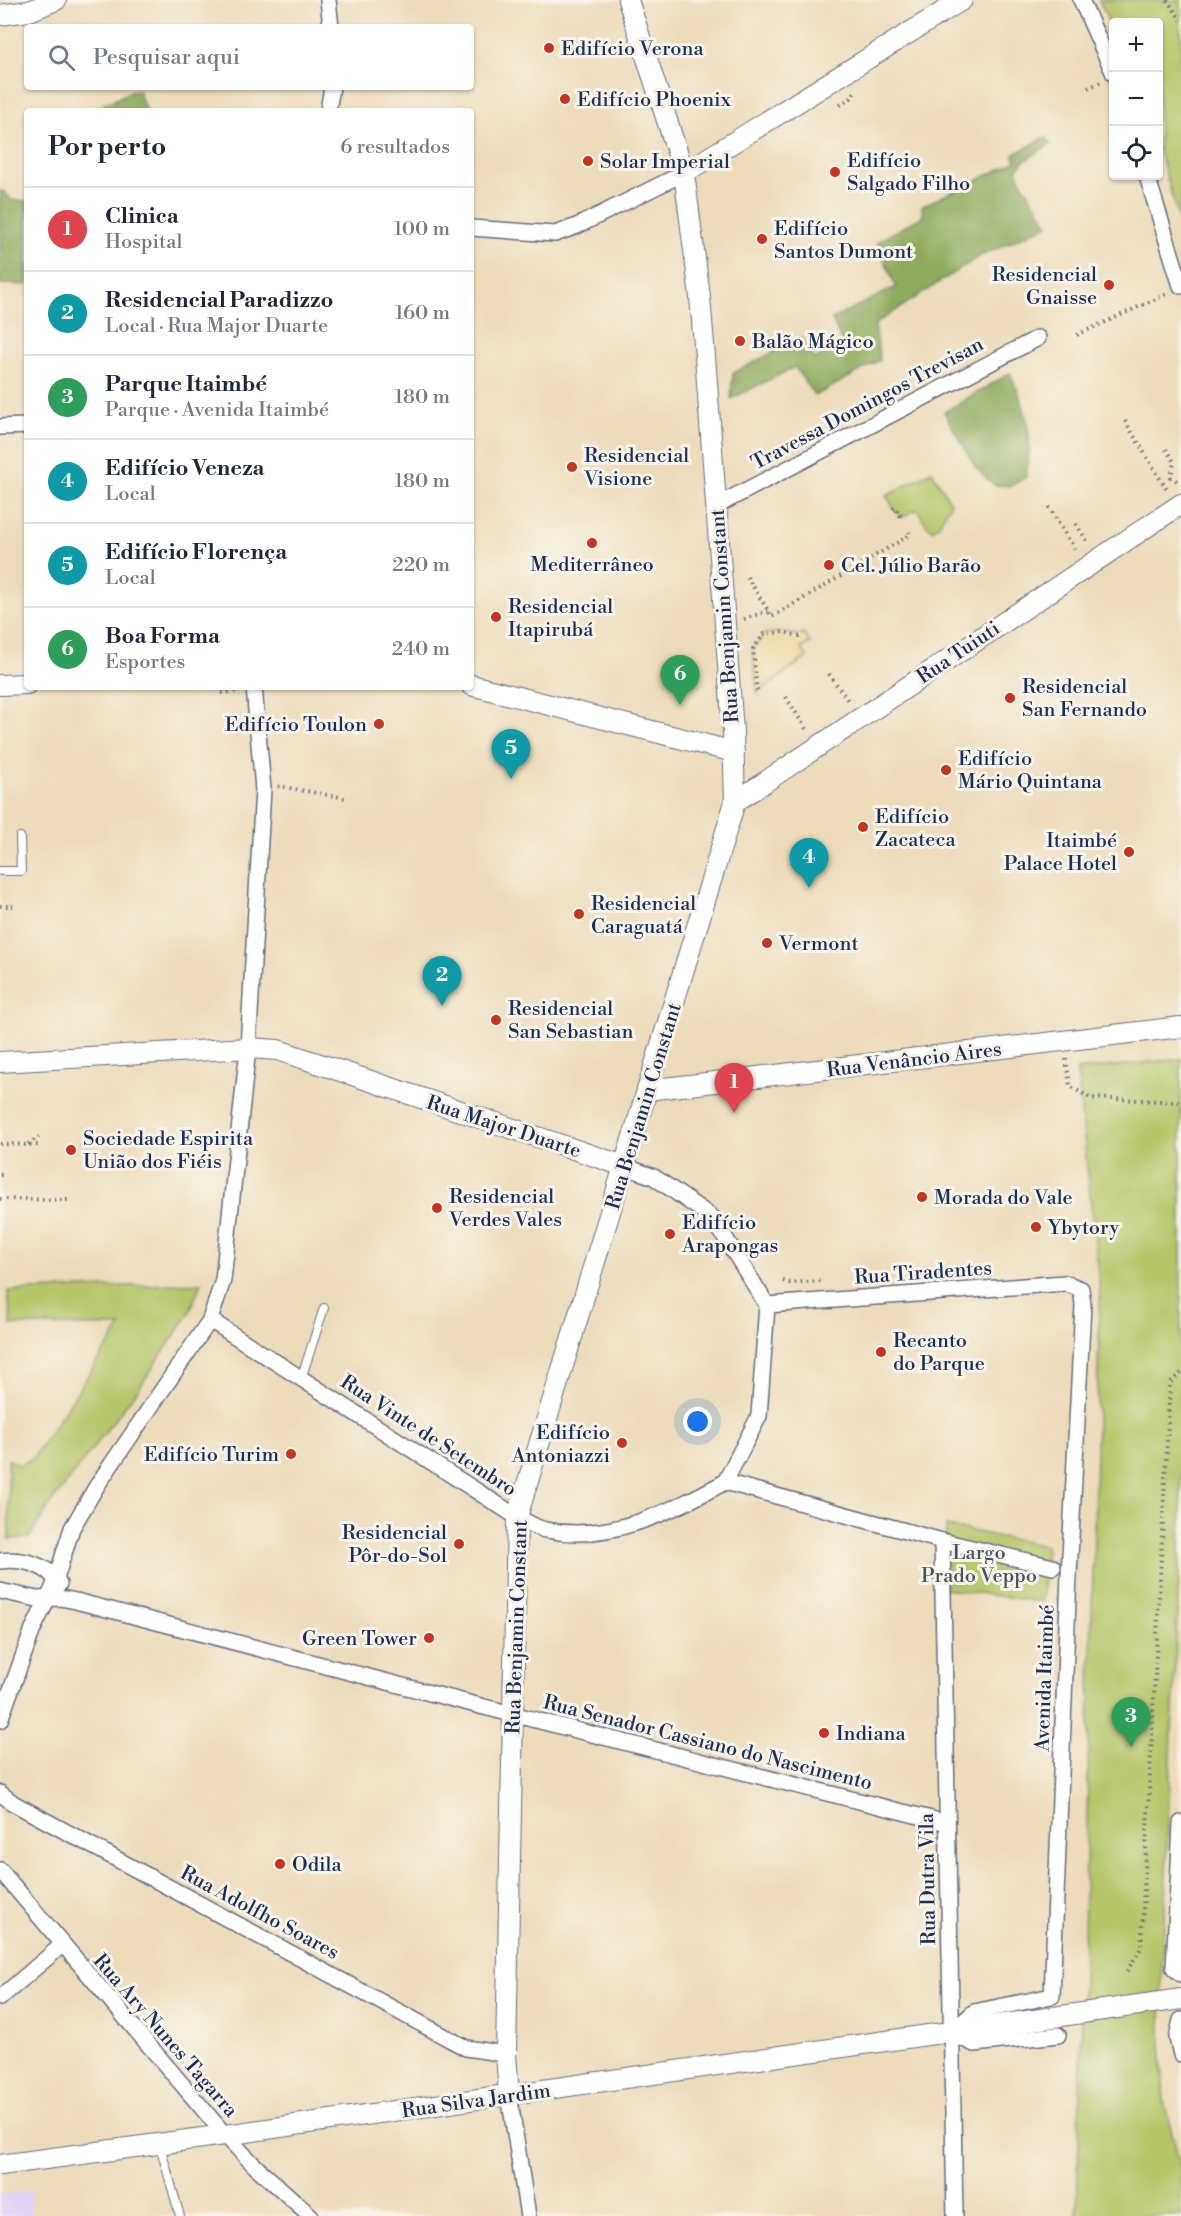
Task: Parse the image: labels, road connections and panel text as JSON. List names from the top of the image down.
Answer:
{
  "streets": {
    "street": [
      "Travessa Domingos Trevisan",
      "Rua Benjamin Constant",
      "Rua Tuiuti",
      "Rua Venâncio Aires",
      "Rua Major Duarte",
      "Rua Tiradentes",
      "Rua Vinte de Setembro",
      "Avenida Itaimbé",
      "Rua Senador Cassiano do Nascimento",
      "Rua Dutra Vila",
      "Rua Adolfho Soares",
      "Rua Ary Nunes Tagarra",
      "Rua Silva Jardim"
    ]
  },
  "crossings": [
    ["Travessa Domingos Trevisan", "Rua Benjamin Constant"],
    ["Rua Benjamin Constant", "Rua Tuiuti"],
    ["Rua Benjamin Constant", "Rua Venâncio Aires"],
    ["Rua Benjamin Constant", "Rua Major Duarte"],
    ["Rua Benjamin Constant", "Rua Vinte de Setembro"],
    ["Rua Benjamin Constant", "Rua Senador Cassiano do Nascimento"],
    ["Rua Benjamin Constant", "Rua Adolfho Soares"],
    ["Rua Benjamin Constant", "Rua Silva Jardim"],
    ["Rua Major Duarte", "Rua Tiradentes"],
    ["Rua Tiradentes", "Avenida Itaimbé"],
    ["Avenida Itaimbé", "Rua Dutra Vila"],
    ["Avenida Itaimbé", "Rua Silva Jardim"],
    ["Rua Senador Cassiano do Nascimento", "Rua Dutra Vila"],
    ["Rua Dutra Vila", "Rua Silva Jardim"],
    ["Rua Ary Nunes Tagarra", "Rua Silva Jardim"]
  ],
  "parks": ["Largo Prado Veppo"],
  "places": [
    "Edifício Verona",
    "Edifício Phoenix",
    "Solar Imperial",
    "Edifício Salgado Filho",
    "Edifício Santos Dumont",
    "Residencial Gnaisse",
    "Balão Mágico",
    "Residencial Visione",
    "Mediterrâneo",
    "Cel. Júlio Barão",
    "Residencial Itapirubá",
    "Residencial San Fernando",
    "Edifício Toulon",
    "Edifício Mário Quintana",
    "Edifício Zacateca",
    "Itaimbé Palace Hotel",
    "Residencial Caraguatá",
    "Vermont",
    "Residencial San Sebastian",
    "Sociedade Espirita União dos Fiéis",
    "Morada do Vale",
    "Residencial Verdes Vales",
    "Ybytory",
    "Edifício Arapongas",
    "Recanto do Parque",
    "Edifício Antoniazzi",
    "Edifício Turim",
    "Residencial Pôr-do-Sol",
    "Green Tower",
    "Indiana",
    "Odila"
  ],
  "page": {
    "map_buttons": ["+", "−"],
    "search": "Pesquisar aqui",
    "heading": ["Por perto", "6 resultados"],
    "list": [
      {
        "mark": "1",
        "name": "Clinica",
        "note": "Hospital",
        "value": "100 m"
      },
      {
        "mark": "2",
        "name": "Residencial Paradizzo",
        "note": "Local · Rua Major Duarte",
        "value": "160 m"
      },
      {
        "mark": "3",
        "name": "Parque Itaimbé",
        "note": "Parque · Avenida Itaimbé",
        "value": "180 m"
      },
      {
        "mark": "4",
        "name": "Edifício Veneza",
        "note": "Local",
        "value": "180 m"
      },
      {
        "mark": "5",
        "name": "Edifício Florença",
        "note": "Local",
        "value": "220 m"
      },
      {
        "mark": "6",
        "name": "Boa Forma",
        "note": "Esportes",
        "value": "240 m"
      }
    ],
    "pins": [
      "6",
      "5",
      "4",
      "2",
      "1",
      "3"
    ]
  }
}
